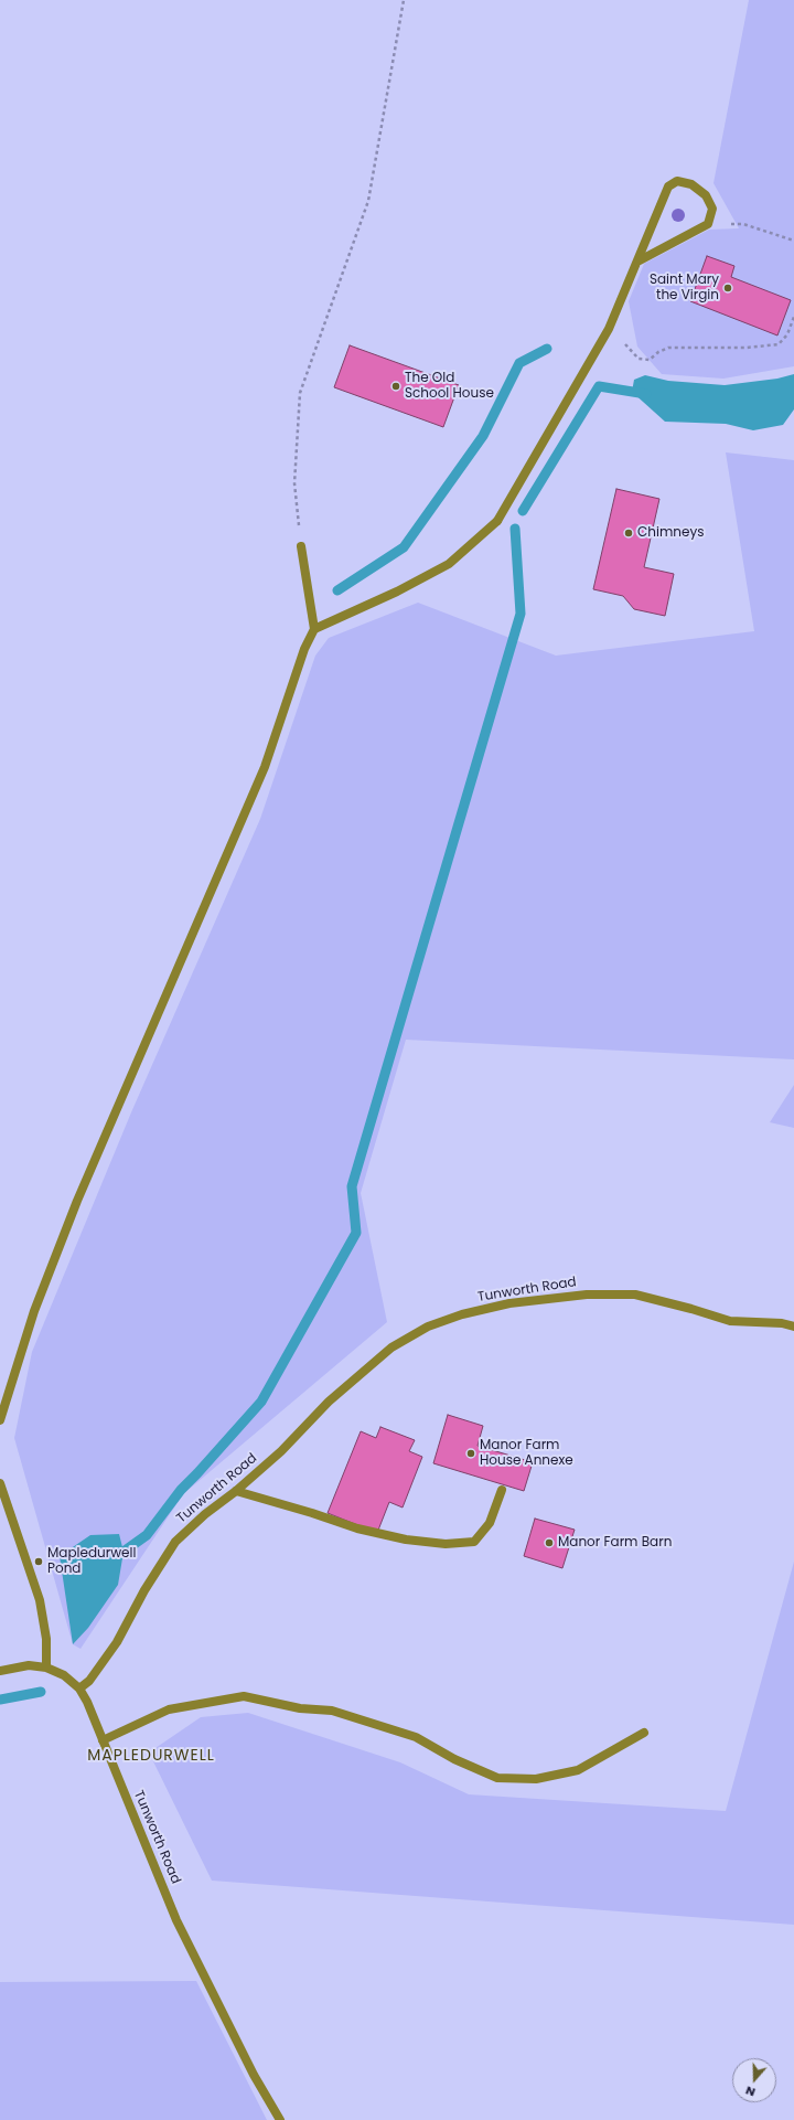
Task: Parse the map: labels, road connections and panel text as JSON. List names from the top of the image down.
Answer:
{
  "streets": {
    "street": ["Tunworth Road"]
  },
  "districts": ["MAPLEDURWELL"],
  "places": [
    "Saint Mary the Virgin",
    "The Old School House",
    "Chimneys",
    "Manor Farm House Annexe",
    "Manor Farm Barn",
    "Mapledurwell Pond"
  ],
  "north": "bottom"
}
